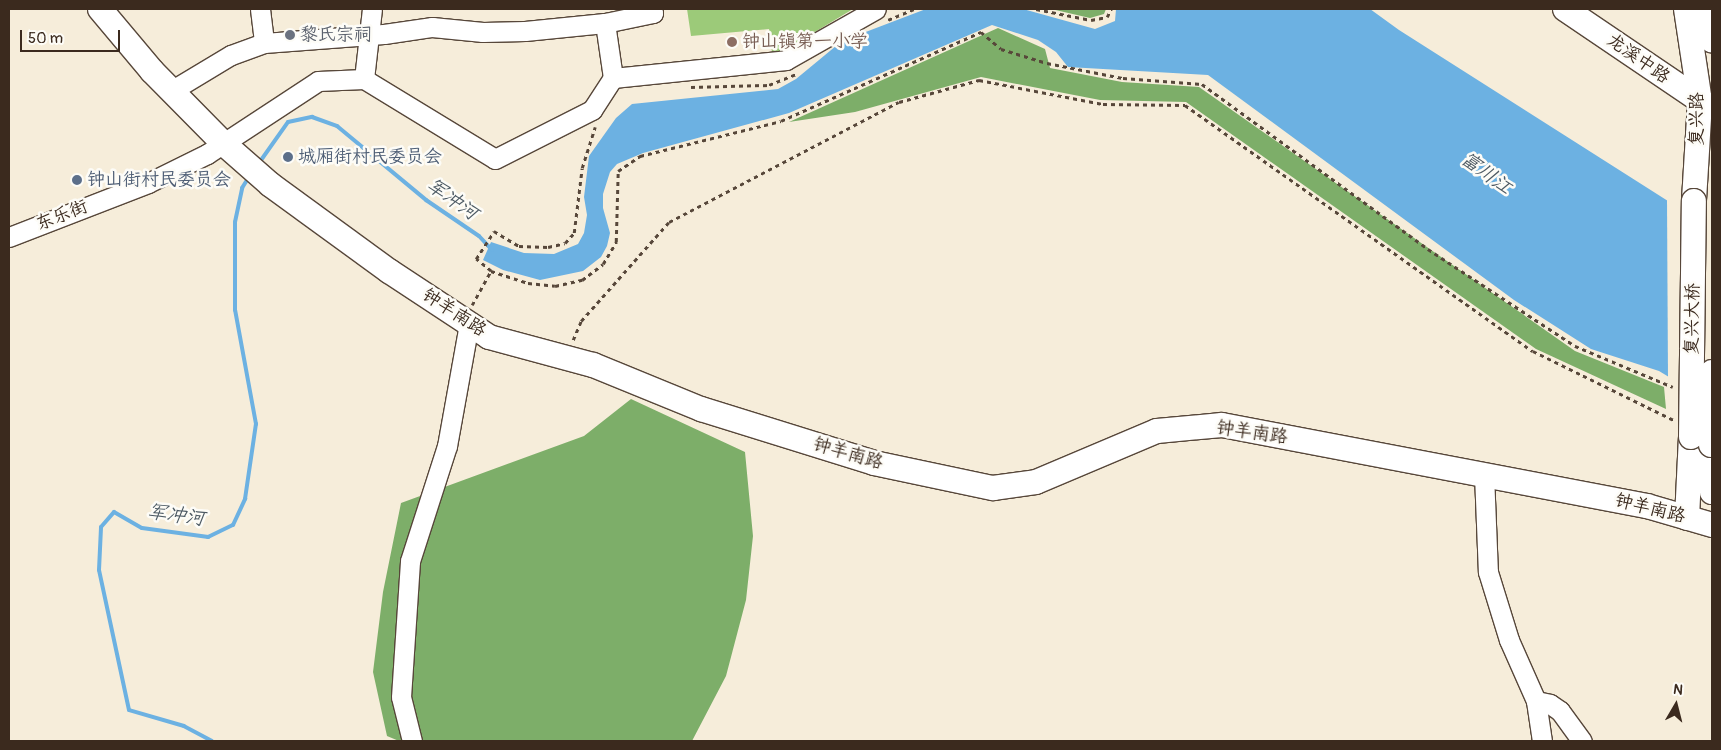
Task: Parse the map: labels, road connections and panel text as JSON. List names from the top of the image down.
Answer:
{
  "streets": {
    "main road": [
      "龙溪中路",
      "复兴路",
      "钟羊南路",
      "复兴大桥"
    ],
    "street": ["东乐街"]
  },
  "crossings": [
    ["龙溪中路", "复兴路"],
    ["复兴路", "复兴大桥"],
    ["东乐街", "钟羊南路"]
  ],
  "water": ["富川江", "军冲河"],
  "places": [
    "黎氏宗祠",
    "钟山镇第一小学",
    "城厢街村民委员会",
    "钟山街村民委员会"
  ],
  "scale_bar": "50 m",
  "north": "top"
}
